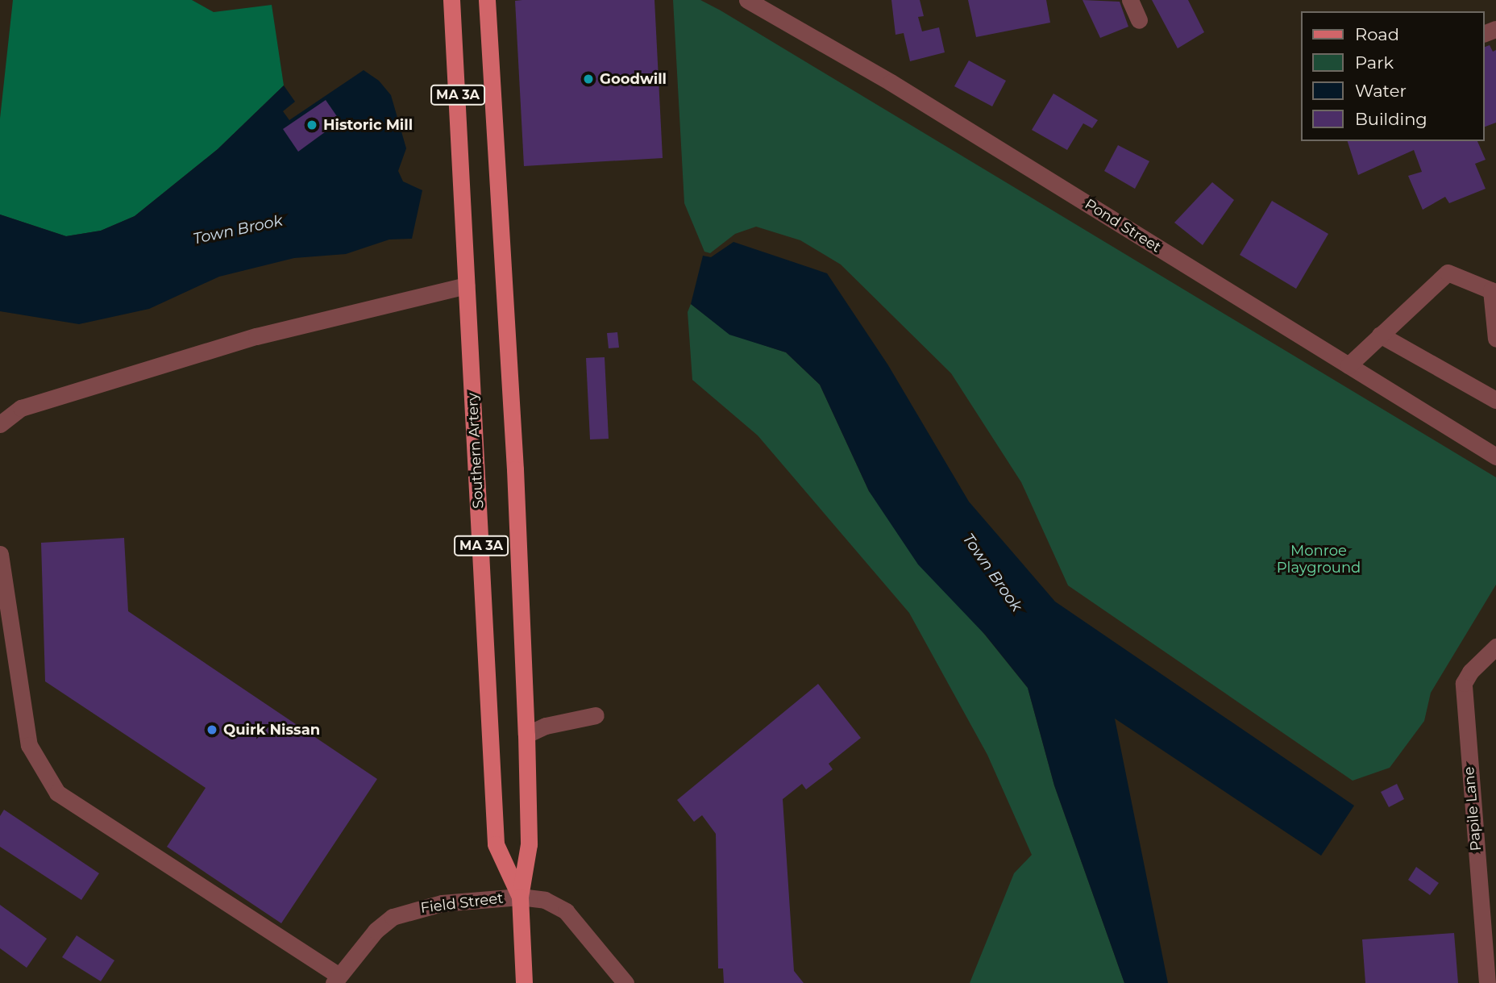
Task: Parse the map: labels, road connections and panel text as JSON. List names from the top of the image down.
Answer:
{
  "streets": {
    "main road": ["MA 3A", "Southern Artery"],
    "street": ["Pond Street", "Papile Lane", "Field Street"]
  },
  "crossings": [
    ["Southern Artery", "Field Street"]
  ],
  "water": ["Town Brook"],
  "parks": ["Monroe Playground"],
  "places": ["Goodwill", "Historic Mill", "Quirk Nissan"],
  "legend": [
    "Road",
    "Park",
    "Water",
    "Building"
  ]
}
